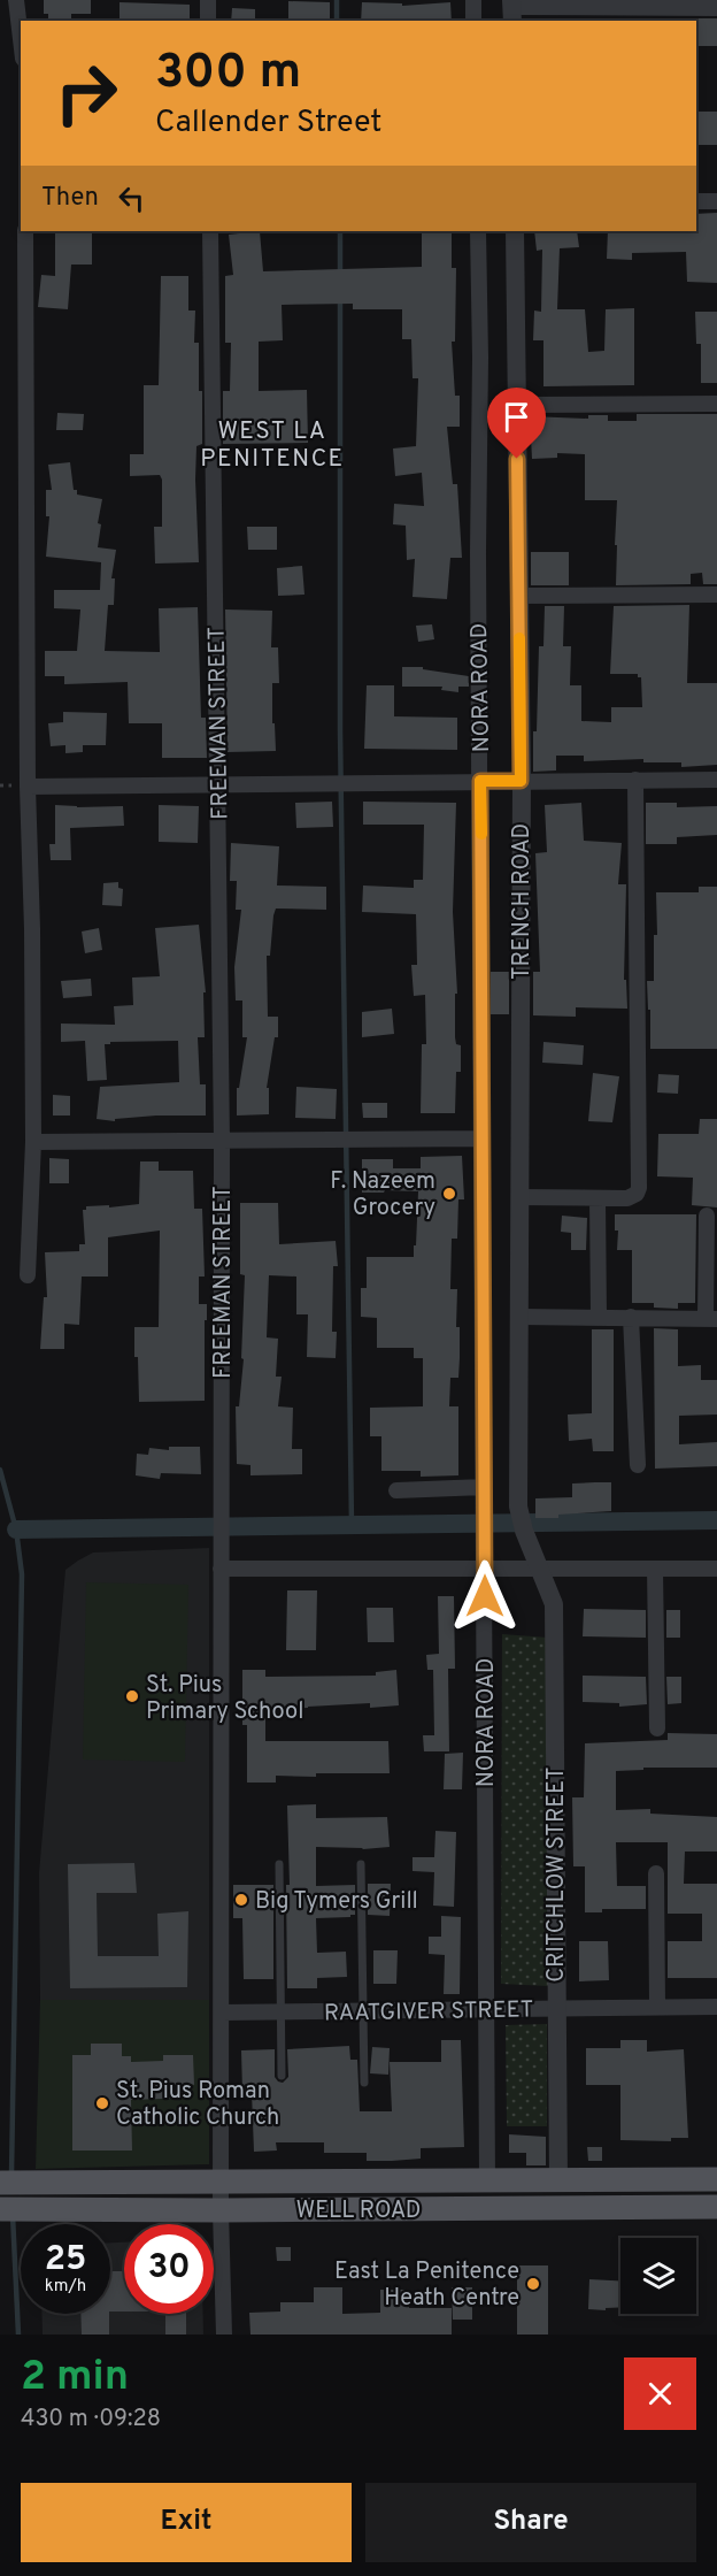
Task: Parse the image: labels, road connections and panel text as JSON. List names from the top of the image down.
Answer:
{
  "streets": {
    "main road": ["WELL ROAD"],
    "street": [
      "NORA ROAD",
      "FREEMAN STREET",
      "TRENCH ROAD",
      "CRITCHLOW STREET",
      "RAATGIVER STREET"
    ]
  },
  "crossings": [
    ["NORA ROAD", "RAATGIVER STREET"],
    ["NORA ROAD", "WELL ROAD"],
    ["FREEMAN STREET", "RAATGIVER STREET"],
    ["FREEMAN STREET", "WELL ROAD"],
    ["TRENCH ROAD", "CRITCHLOW STREET"],
    ["CRITCHLOW STREET", "RAATGIVER STREET"],
    ["CRITCHLOW STREET", "WELL ROAD"]
  ],
  "districts": ["WEST LA PENITENCE"],
  "places": [
    "F. Nazeem Grocery",
    "St. Pius Primary School",
    "Big Tymers Grill",
    "St. Pius Roman Catholic Church",
    "East La Penitence Heath Centre"
  ],
  "page": {
    "turn": ["300 m", "Callender Street"],
    "then": "Then",
    "speed": "25 km/h",
    "limit": "30",
    "heading": ["2 min", "430 m · 09:28"],
    "buttons": ["Exit", "Share"]
  }
}
